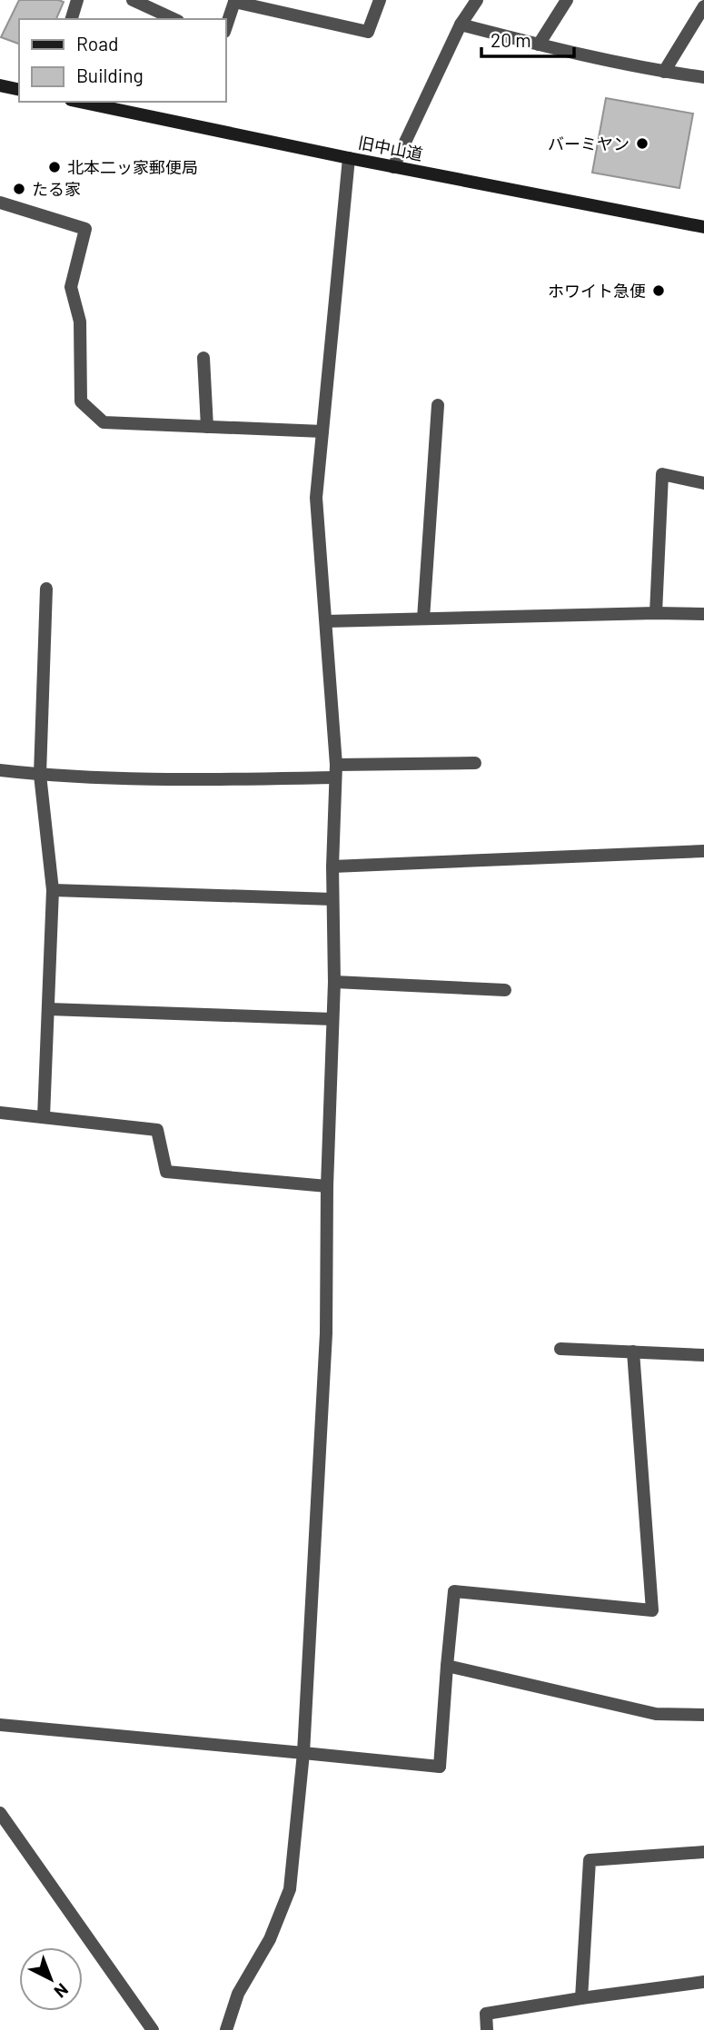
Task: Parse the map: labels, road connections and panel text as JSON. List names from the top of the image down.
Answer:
{
  "streets": {
    "main road": ["旧中山道"]
  },
  "places": [
    "バーミヤン",
    "北本二ッ家郵便局",
    "たる家",
    "ホワイト急便"
  ],
  "legend": ["Road", "Building"],
  "scale_bar": "20 m",
  "north": "bottom right"
}
